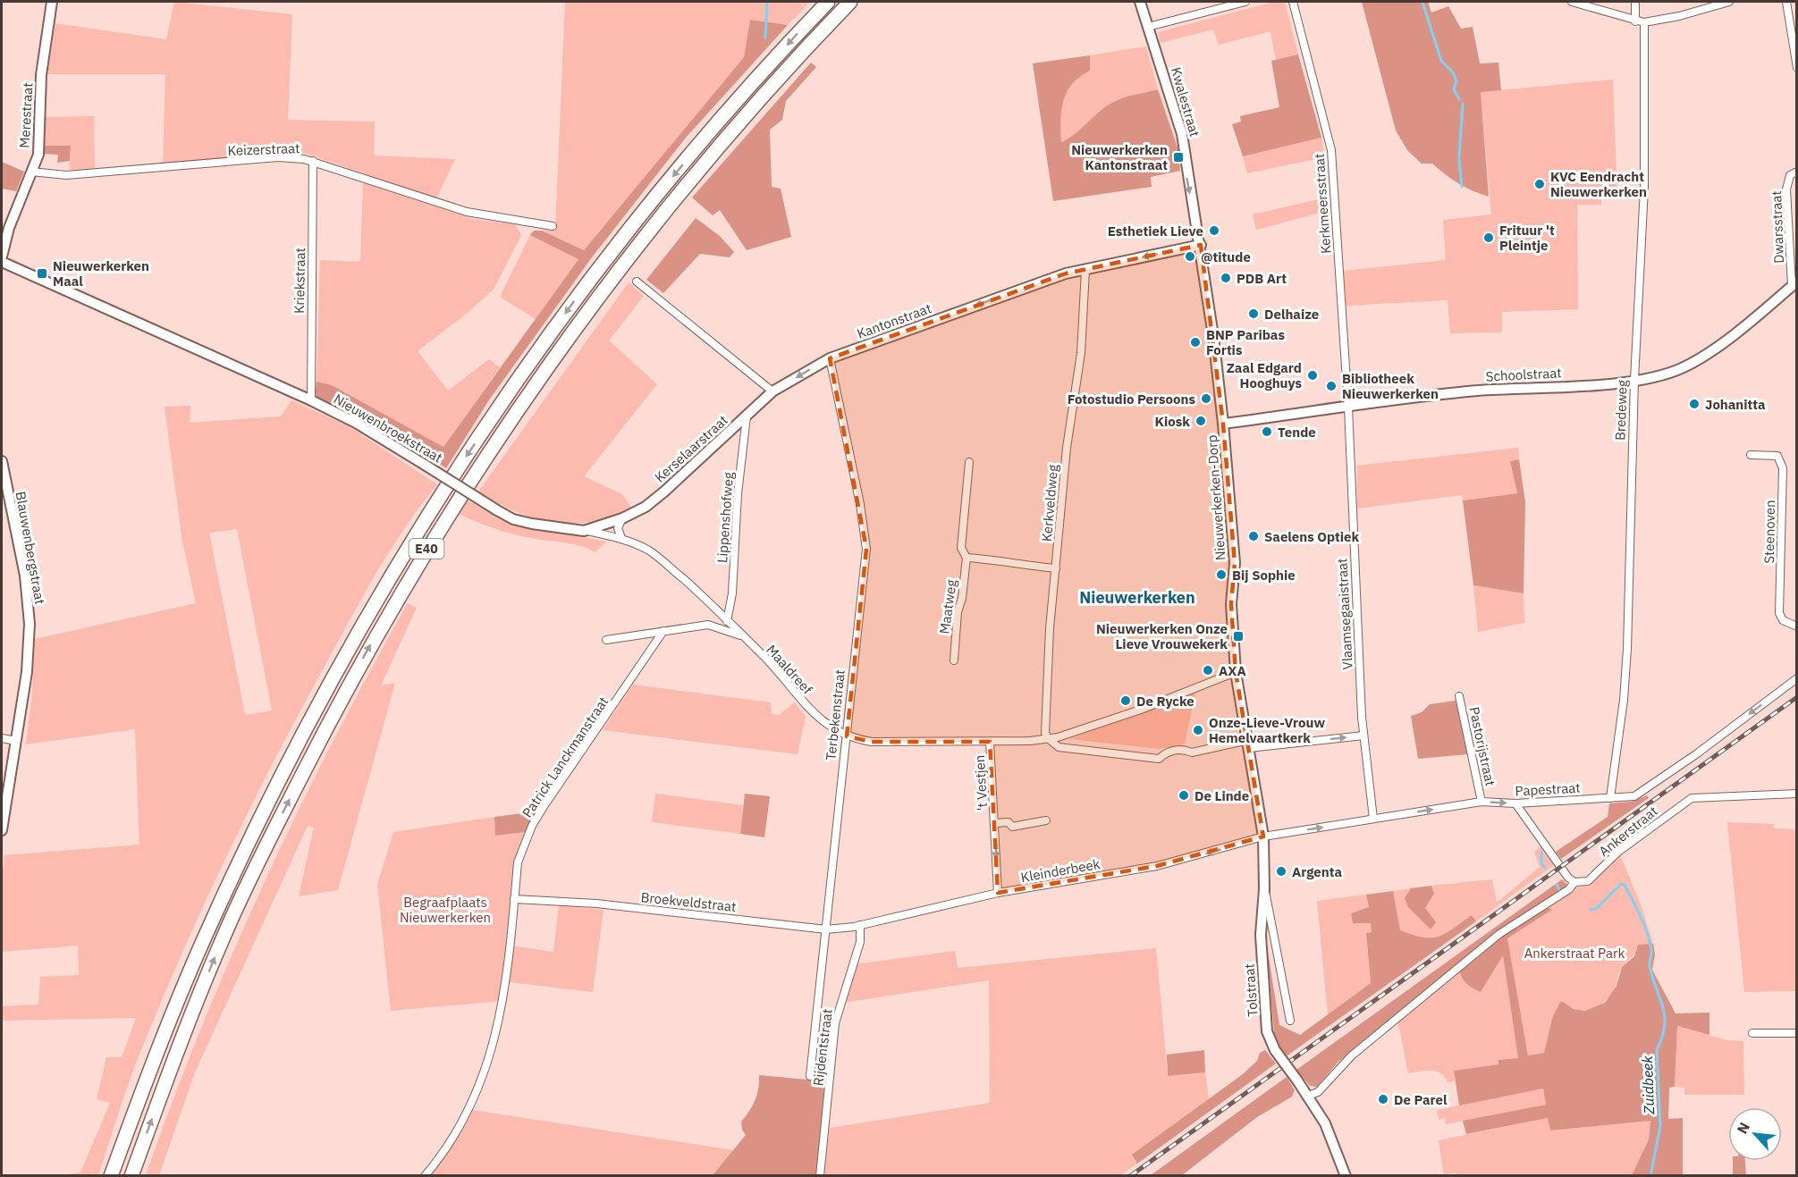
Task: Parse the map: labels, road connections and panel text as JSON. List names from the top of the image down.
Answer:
{
  "streets": {
    "highway": ["E40"],
    "street": [
      "Kwalestraat",
      "Merestraat",
      "Keizerstraat",
      "Kerkmeersstraat",
      "Dwarsstraat",
      "Kriekstraat",
      "Kantonstraat",
      "Schoolstraat",
      "Bredeweg",
      "Nieuwenbroekstraat",
      "Kerselaarstraat",
      "Nieuwerkerken-Dorp",
      "Kerkveldweg",
      "Lippenshofweg",
      "Steenoven",
      "Blauwenbergstraat",
      "Maatweg",
      "Vlaamsegaaistraat",
      "Maaldreef",
      "Terbekenstraat",
      "Pastorijstraat",
      "Patrick Lanckmanstraat",
      "'t Vestjen",
      "Papestraat",
      "Ankerstraat",
      "Kleinderbeek",
      "Broekveldstraat",
      "Tolstraat",
      "Rijdentstraat"
    ]
  },
  "crossings": [
    ["Kwalestraat", "Kantonstraat"],
    ["Kwalestraat", "Nieuwerkerken-Dorp"],
    ["Merestraat", "Keizerstraat"],
    ["Keizerstraat", "Kriekstraat"],
    ["Kerkmeersstraat", "Schoolstraat"],
    ["Kerkmeersstraat", "Vlaamsegaaistraat"],
    ["Dwarsstraat", "Schoolstraat"],
    ["Kriekstraat", "Nieuwenbroekstraat"],
    ["Kantonstraat", "Kerselaarstraat"],
    ["Kantonstraat", "Nieuwerkerken-Dorp"],
    ["Kantonstraat", "Kerkveldweg"],
    ["Kantonstraat", "Terbekenstraat"],
    ["Schoolstraat", "Bredeweg"],
    ["Schoolstraat", "Nieuwerkerken-Dorp"],
    ["Schoolstraat", "Vlaamsegaaistraat"],
    ["Bredeweg", "Papestraat"],
    ["Nieuwenbroekstraat", "Kerselaarstraat"],
    ["Nieuwenbroekstraat", "Lippenshofweg"],
    ["Nieuwenbroekstraat", "Maaldreef"],
    ["Kerselaarstraat", "Lippenshofweg"],
    ["Nieuwerkerken-Dorp", "Maaldreef"],
    ["Nieuwerkerken-Dorp", "Tolstraat"],
    ["Kerkveldweg", "Maaldreef"],
    ["Vlaamsegaaistraat", "Papestraat"],
    ["Maaldreef", "Terbekenstraat"],
    ["Maaldreef", "Patrick Lanckmanstraat"],
    ["Maaldreef", "'t Vestjen"],
    ["Maaldreef", "Tolstraat"],
    ["Terbekenstraat", "Broekveldstraat"],
    ["Pastorijstraat", "Papestraat"],
    ["Patrick Lanckmanstraat", "Broekveldstraat"],
    ["'t Vestjen", "Kleinderbeek"],
    ["Papestraat", "Kleinderbeek"],
    ["Papestraat", "Tolstraat"],
    ["Ankerstraat", "Tolstraat"],
    ["Kleinderbeek", "Broekveldstraat"],
    ["Kleinderbeek", "Tolstraat"],
    ["Kleinderbeek", "Rijdentstraat"],
    ["Broekveldstraat", "Rijdentstraat"]
  ],
  "one_way": ["Kwalestraat", "Kantonstraat", "Kleinderbeek"],
  "districts": ["Nieuwerkerken"],
  "water": ["Zuidbeek"],
  "parks": ["Begraafplaats Nieuwerkerken", "Ankerstraat Park"],
  "places": {
    "transit": ["Nieuwerkerken Kantonstraat", "Nieuwerkerken Maal", "Nieuwerkerken Onze Lieve Vrouwekerk"],
    "other": [
      "KVC Eendracht Nieuwerkerken",
      "Esthetiek Lieve",
      "Frituur 't Pleintje",
      "@titude",
      "PDB Art",
      "Delhaize",
      "BNP Paribas Fortis",
      "Zaal Edgard Hooghuys",
      "Bibliotheek Nieuwerkerken",
      "Fotostudio Persoons",
      "Johanitta",
      "Kiosk",
      "Tende",
      "Saelens Optiek",
      "Bij Sophie",
      "AXA",
      "De Rycke",
      "Onze-Lieve-Vrouw Hemelvaartkerk",
      "De Linde",
      "Argenta",
      "De Parel"
    ]
  },
  "north": "top left"
}
